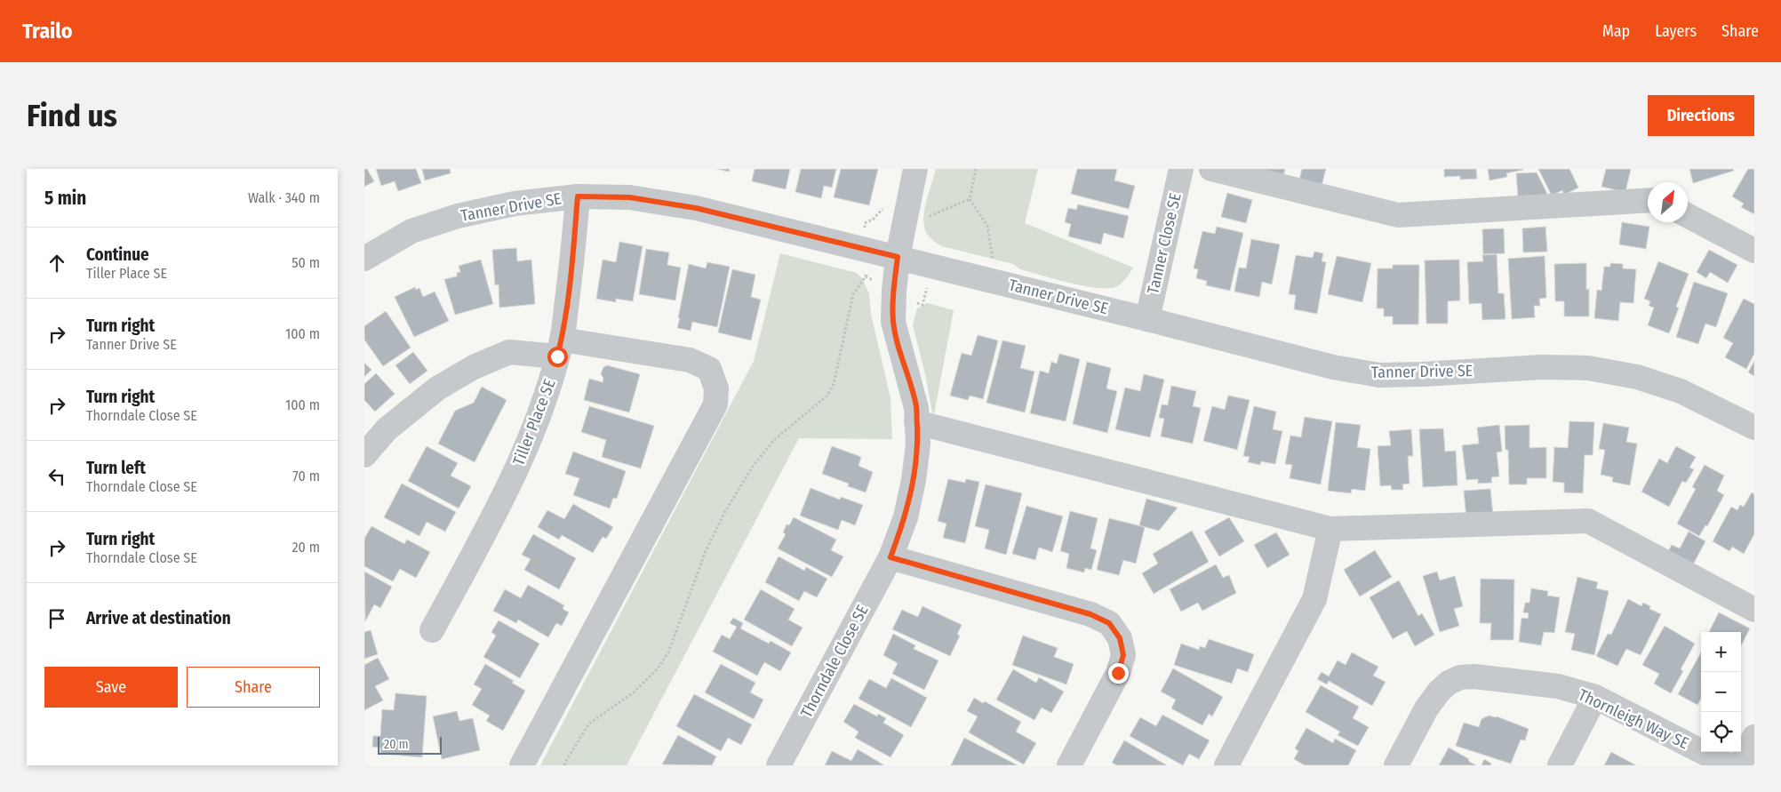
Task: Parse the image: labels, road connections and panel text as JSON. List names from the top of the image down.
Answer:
{
  "streets": {
    "street": [
      "Tanner Drive SE",
      "Tanner Close SE",
      "Tiller Place SE",
      "Thorndale Close SE",
      "Thornleigh Way SE"
    ]
  },
  "crossings": [
    ["Tanner Drive SE", "Tanner Close SE"],
    ["Tanner Drive SE", "Tiller Place SE"],
    ["Tanner Drive SE", "Thorndale Close SE"]
  ],
  "scale_bar": "20 m",
  "north": "top right",
  "page": {
    "header": "Trailo",
    "nav": ["Map", "Layers", "Share"],
    "buttons": [
      "Directions",
      ["Save", "Share"]
    ],
    "title": "Find us",
    "heading": ["5 min", "Walk · 340 m"],
    "list": [
      ["Continue", "Tiller Place SE", "50 m"],
      ["Turn right", "Tanner Drive SE", "100 m"],
      ["Turn right", "Thorndale Close SE", "100 m"],
      ["Turn left", "Thorndale Close SE", "70 m"],
      ["Turn right", "Thorndale Close SE", "20 m"],
      "Arrive at destination"
    ],
    "map_buttons": ["+", "−"],
    "scale": "20 m"
  }
}
